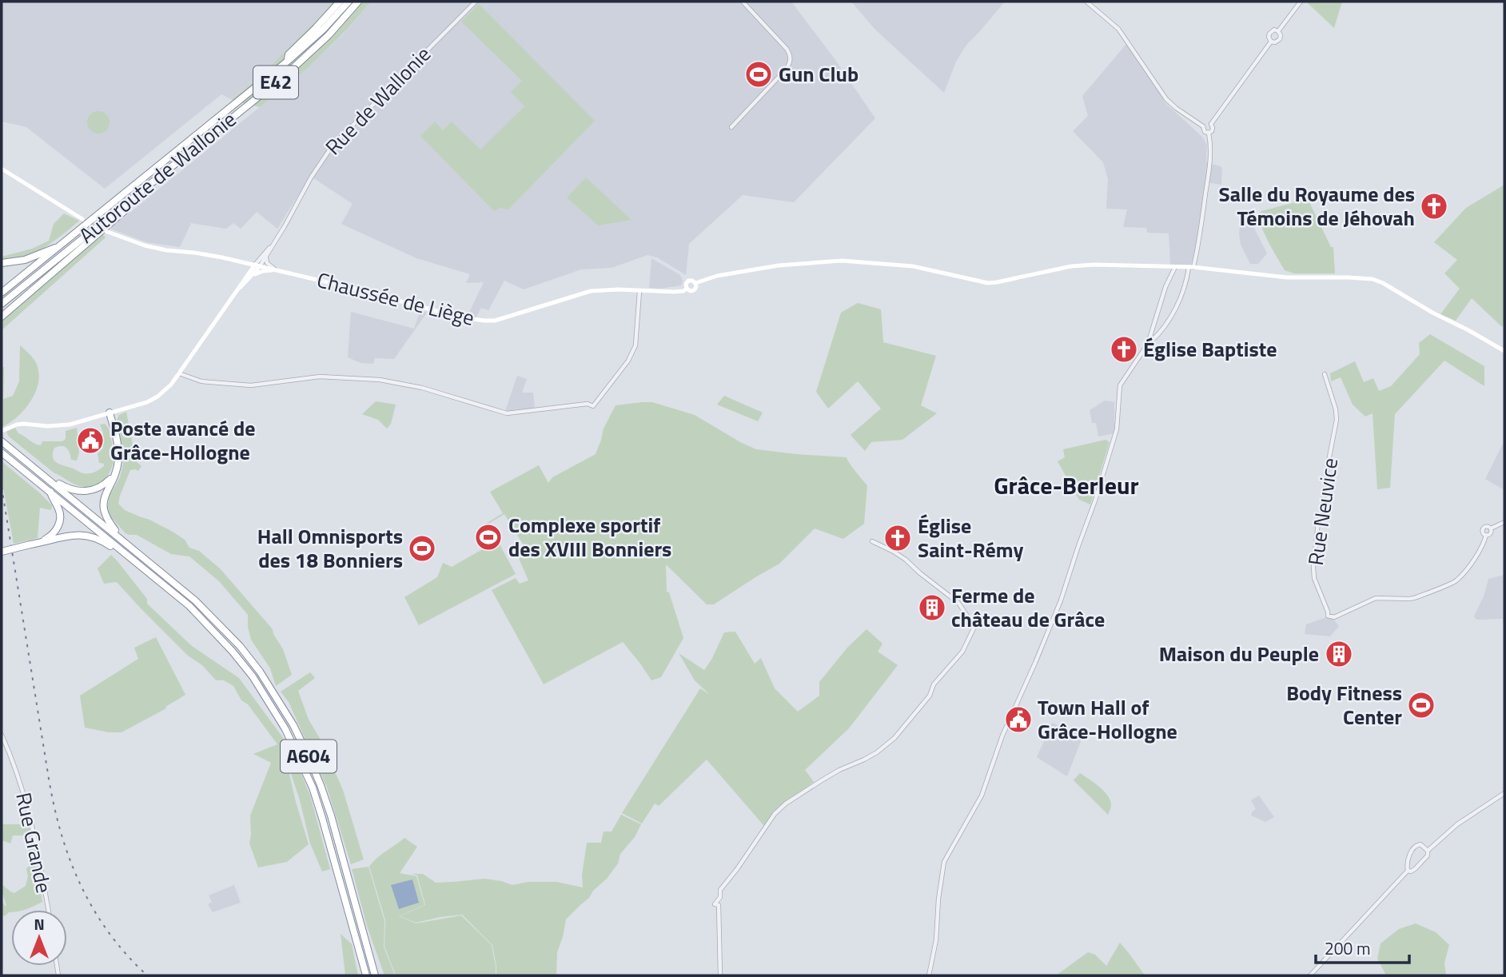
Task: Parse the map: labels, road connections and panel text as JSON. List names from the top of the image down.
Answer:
{
  "streets": {
    "highway": ["E42", "Autoroute de Wallonie", "A604"],
    "main road": ["Chaussée de Liège"],
    "street": ["Rue de Wallonie", "Rue Neuvice", "Rue Grande"]
  },
  "crossings": [
    ["Rue de Wallonie", "Chaussée de Liège"]
  ],
  "districts": ["Grâce-Berleur"],
  "places": {
    "sports": [
      "Gun Club",
      "Complexe sportif des XVIII Bonniers",
      "Hall Omnisports des 18 Bonniers",
      "Body Fitness Center"
    ],
    "church": ["Salle du Royaume des Témoins de Jéhovah", "Église Baptiste", "Église Saint-Rémy"],
    "public building": ["Poste avancé de Grâce-Hollogne", "Town Hall of Grâce-Hollogne"],
    "building": ["Ferme de château de Grâce", "Maison du Peuple"]
  },
  "scale_bar": "200 m",
  "north": "top"
}
